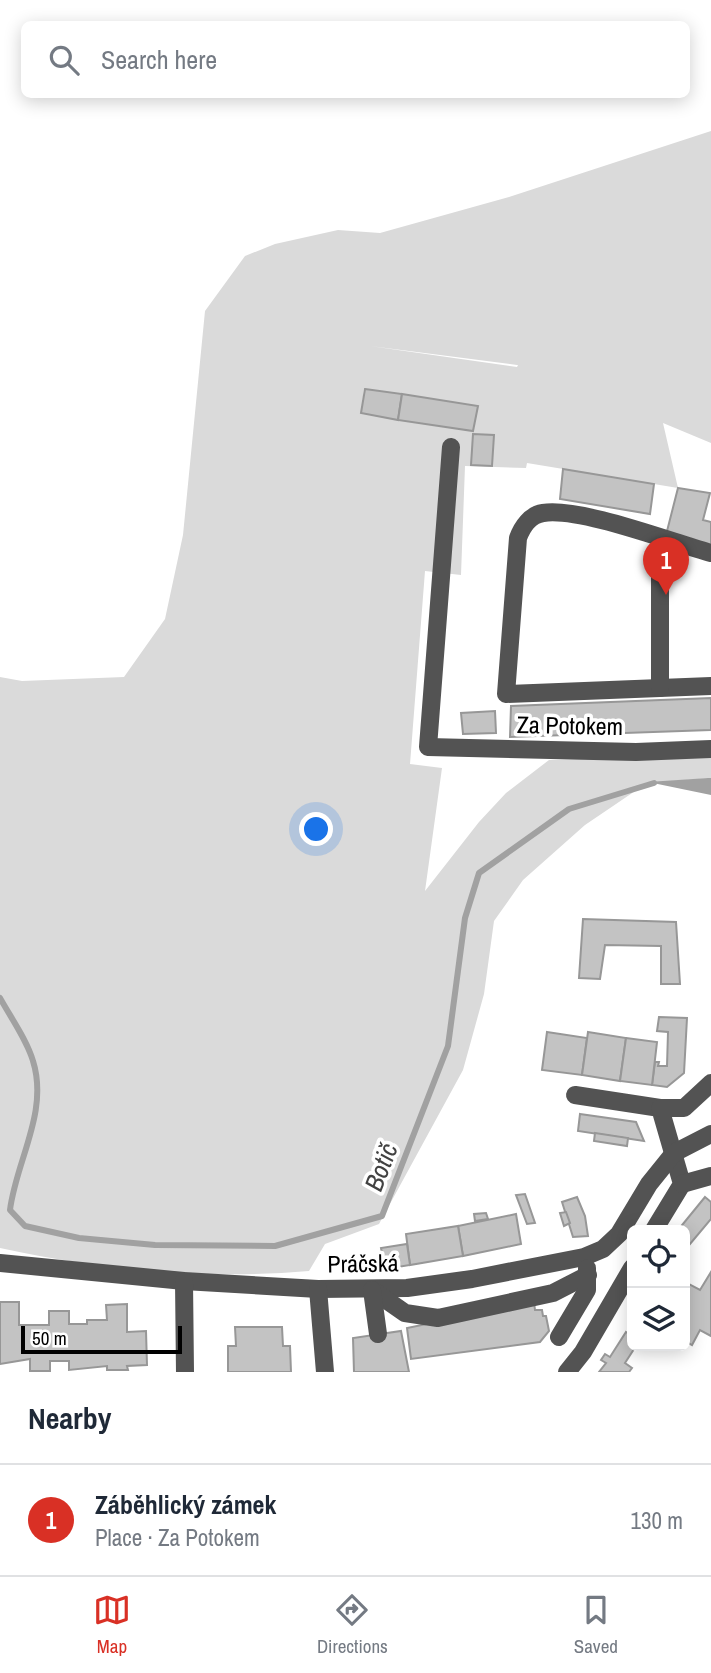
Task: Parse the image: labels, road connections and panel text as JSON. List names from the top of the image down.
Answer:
{
  "streets": {
    "street": ["Za Potokem", "Práčská"]
  },
  "water": ["Botič"],
  "scale_bar": "50 m",
  "page": {
    "search": "Search here",
    "pins": "1",
    "scale": "50 m",
    "heading": "Nearby",
    "list": [
      {
        "mark": "1",
        "name": "Záběhlický zámek",
        "note": "Place · Za Potokem",
        "value": "130 m"
      }
    ],
    "nav": ["Map", "Directions", "Saved"]
  }
}
